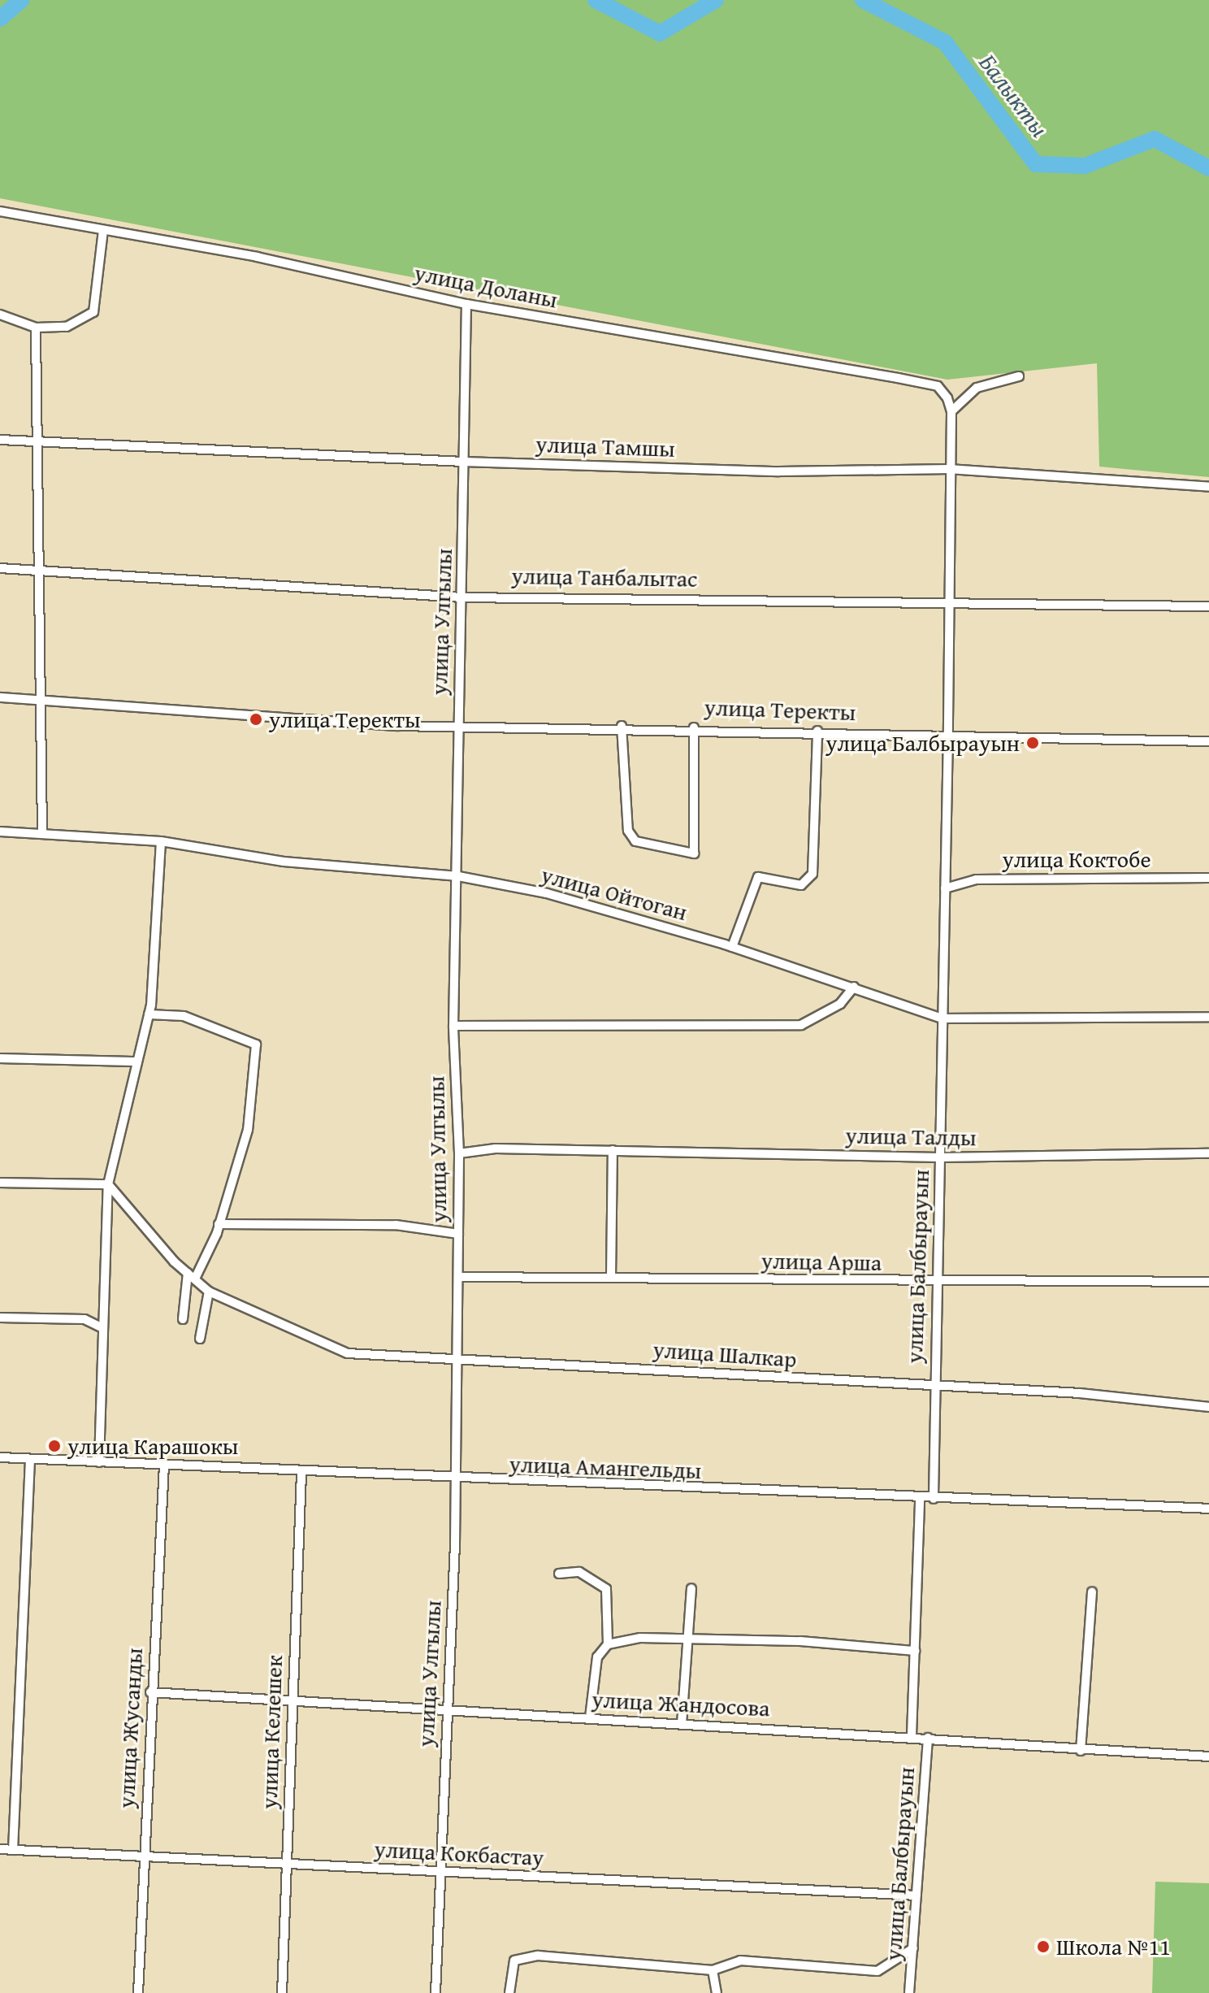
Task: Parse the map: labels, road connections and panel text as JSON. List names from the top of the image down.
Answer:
{
  "streets": {
    "street": [
      "улица Доланы",
      "улица Тамшы",
      "улица Танбалытас",
      "улица Улгылы",
      "улица Теректы",
      "улица Коктобе",
      "улица Ойтоган",
      "улица Талды",
      "улица Арша",
      "улица Балбырауын",
      "улица Шалкар",
      "улица Амангельды",
      "улица Жандосова",
      "улица Жусанды",
      "улица Келешек",
      "улица Кокбастау"
    ]
  },
  "crossings": [
    ["улица Доланы", "улица Улгылы"],
    ["улица Доланы", "улица Балбырауын"],
    ["улица Тамшы", "улица Улгылы"],
    ["улица Тамшы", "улица Балбырауын"],
    ["улица Танбалытас", "улица Улгылы"],
    ["улица Танбалытас", "улица Балбырауын"],
    ["улица Улгылы", "улица Теректы"],
    ["улица Улгылы", "улица Ойтоган"],
    ["улица Улгылы", "улица Талды"],
    ["улица Улгылы", "улица Арша"],
    ["улица Улгылы", "улица Шалкар"],
    ["улица Улгылы", "улица Амангельды"],
    ["улица Улгылы", "улица Жандосова"],
    ["улица Улгылы", "улица Кокбастау"],
    ["улица Теректы", "улица Балбырауын"],
    ["улица Коктобе", "улица Балбырауын"],
    ["улица Ойтоган", "улица Балбырауын"],
    ["улица Талды", "улица Балбырауын"],
    ["улица Арша", "улица Балбырауын"],
    ["улица Балбырауын", "улица Шалкар"],
    ["улица Балбырауын", "улица Амангельды"],
    ["улица Балбырауын", "улица Жандосова"],
    ["улица Балбырауын", "улица Кокбастау"],
    ["улица Амангельды", "улица Жусанды"],
    ["улица Амангельды", "улица Келешек"],
    ["улица Жандосова", "улица Жусанды"],
    ["улица Жандосова", "улица Келешек"],
    ["улица Жусанды", "улица Кокбастау"],
    ["улица Келешек", "улица Кокбастау"]
  ],
  "water": ["Балыкты"],
  "places": [
    "улица Теректы",
    "улица Балбырауын",
    "улица Карашокы",
    "Школа №11"
  ]
}
